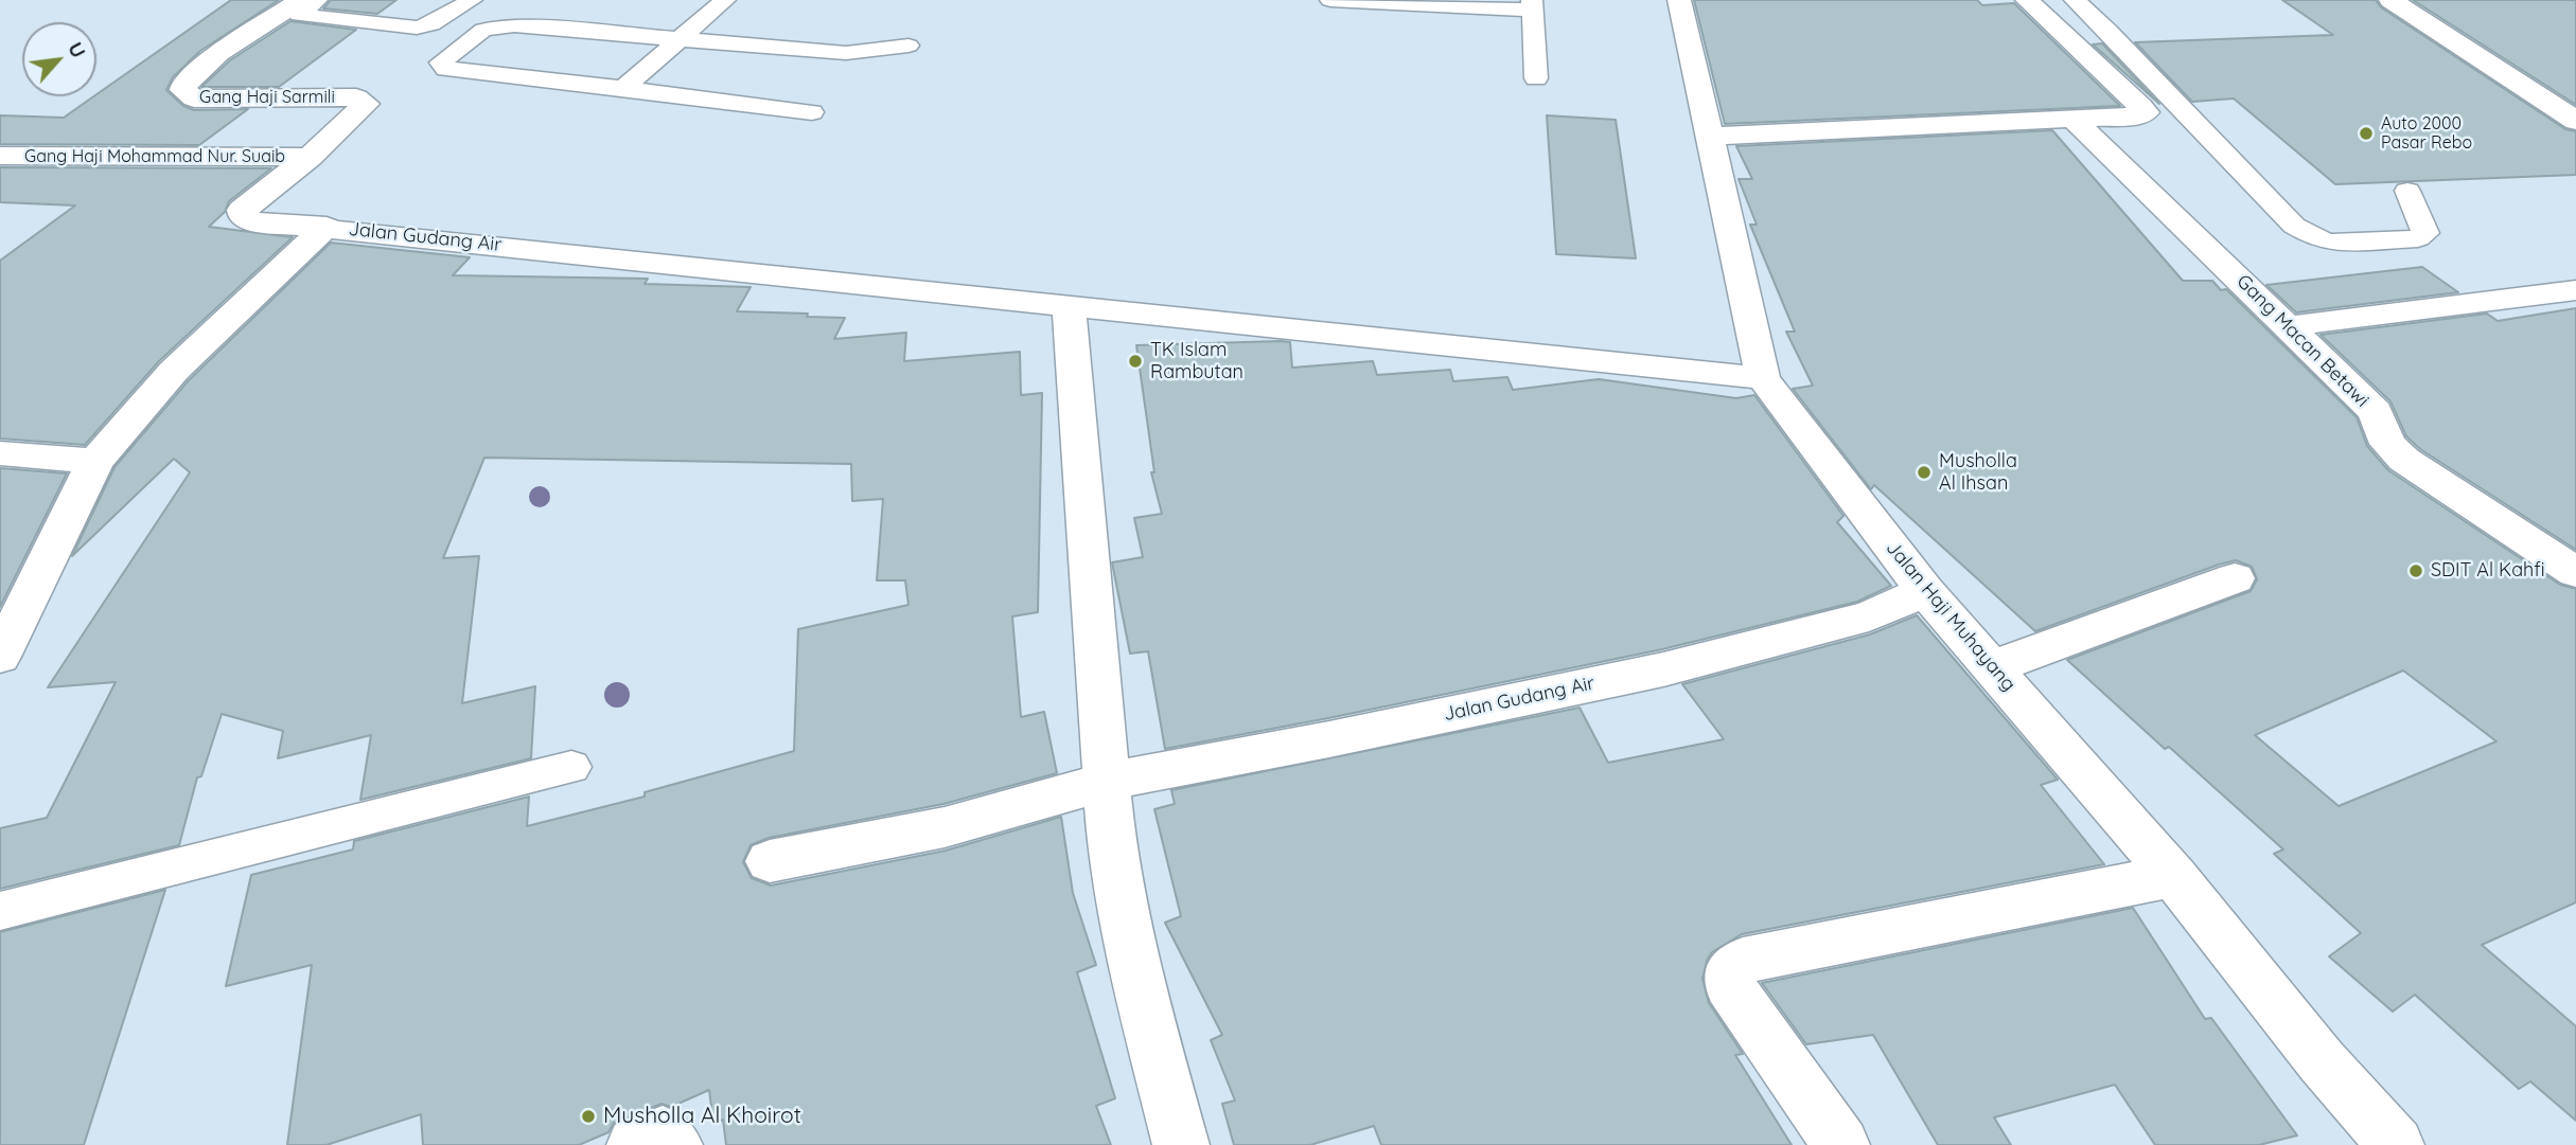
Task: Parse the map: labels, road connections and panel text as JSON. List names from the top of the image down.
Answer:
{
  "streets": {
    "street": [
      "Gang Haji Sarmili",
      "Gang Haji Mohammad Nur. Suaib",
      "Jalan Gudang Air",
      "Gang Macan Betawi",
      "Jalan Haji Muhayang"
    ]
  },
  "crossings": [
    ["Gang Haji Sarmili", "Gang Haji Mohammad Nur. Suaib"],
    ["Jalan Gudang Air", "Jalan Haji Muhayang"]
  ],
  "places": [
    "Auto 2000 Pasar Rebo",
    "TK Islam Rambutan",
    "Musholla Al Ihsan",
    "SDIT Al Kahfi",
    "Musholla Al Khoirot"
  ],
  "north": "top right"
}
